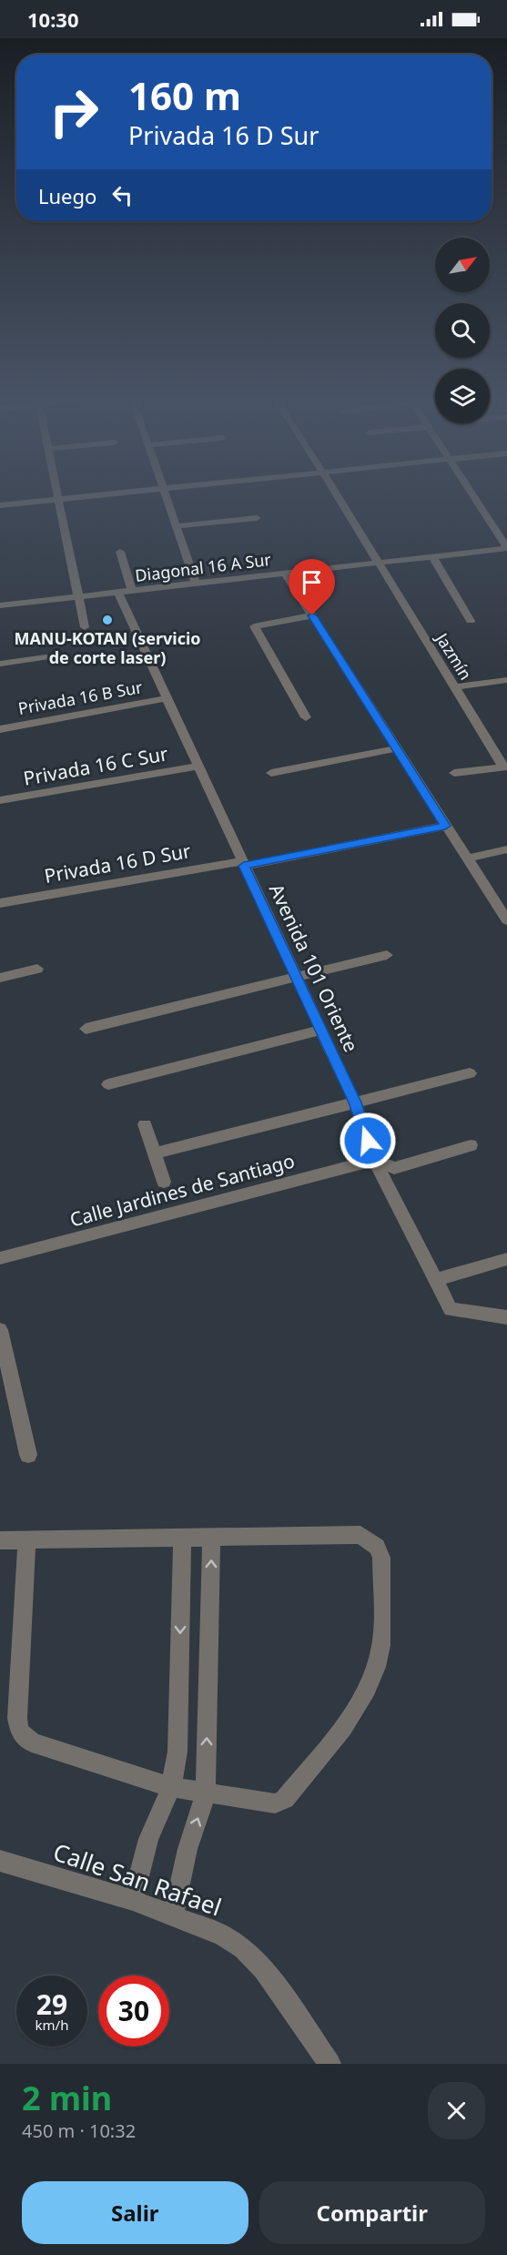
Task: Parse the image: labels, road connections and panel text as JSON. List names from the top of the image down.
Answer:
{
  "streets": {
    "street": [
      "Diagonal 16 A Sur",
      "Jazmín",
      "Privada 16 B Sur",
      "Privada 16 C Sur",
      "Privada 16 D Sur",
      "Avenida 101 Oriente",
      "Calle Jardines de Santiago",
      "Calle San Rafael"
    ]
  },
  "crossings": [
    ["Diagonal 16 A Sur", "Jazmín"],
    ["Diagonal 16 A Sur", "Avenida 101 Oriente"],
    ["Privada 16 B Sur", "Avenida 101 Oriente"],
    ["Privada 16 C Sur", "Avenida 101 Oriente"],
    ["Privada 16 D Sur", "Avenida 101 Oriente"],
    ["Avenida 101 Oriente", "Calle Jardines de Santiago"]
  ],
  "places": ["MANU-KOTAN (servicio de corte laser)"],
  "north": "top right",
  "page": {
    "status": "10:30",
    "turn": ["160 m", "Privada 16 D Sur"],
    "then": "Luego",
    "speed": "29 km/h",
    "limit": "30",
    "heading": ["2 min", "450 m · 10:32"],
    "buttons": ["Salir", "Compartir"]
  }
}
